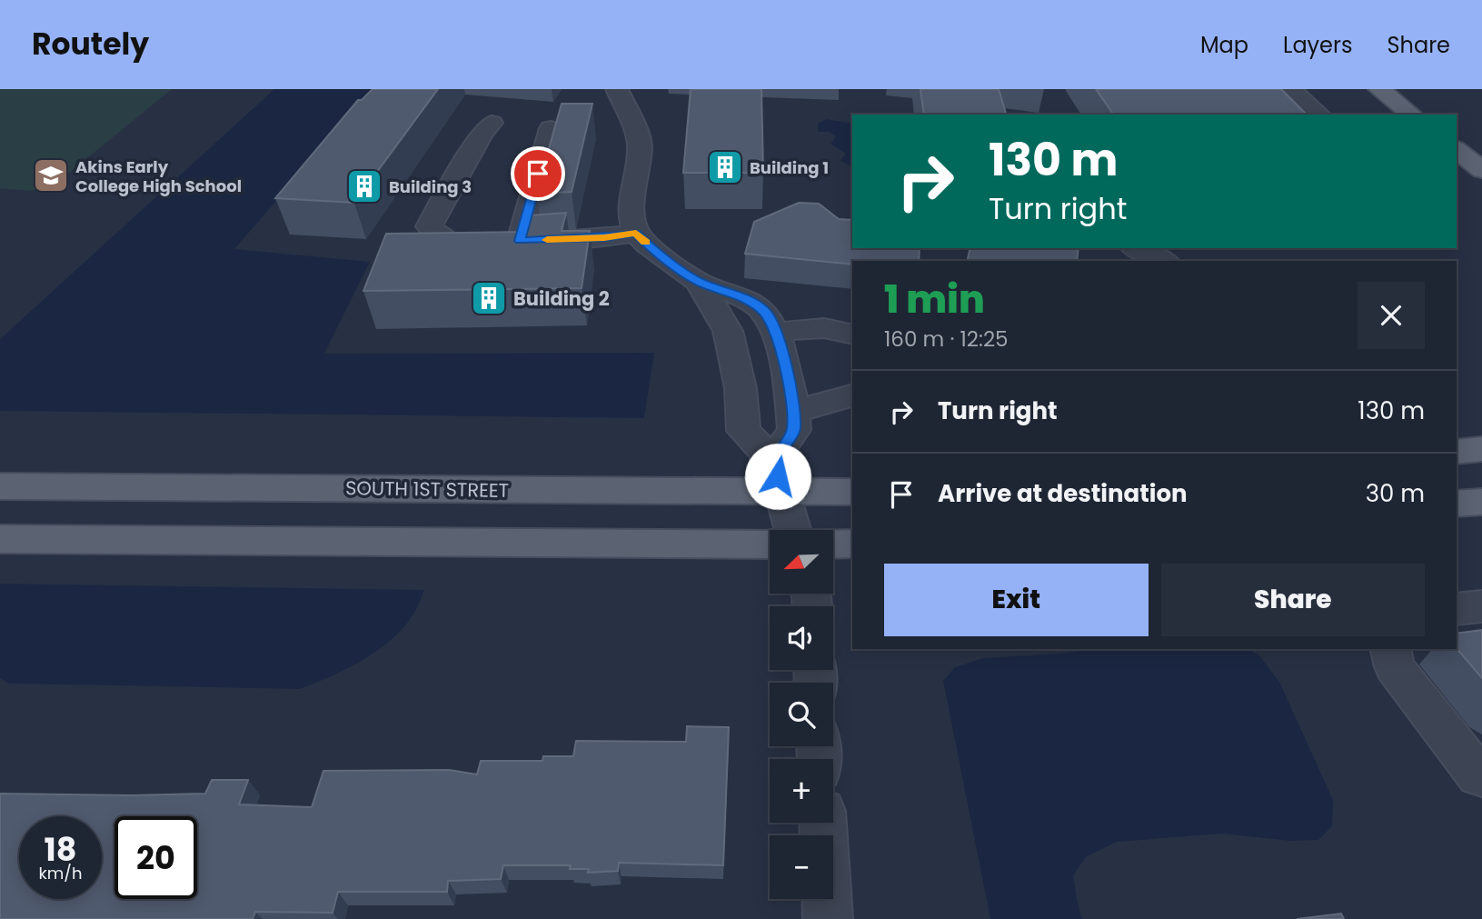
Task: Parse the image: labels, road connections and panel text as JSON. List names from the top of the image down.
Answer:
{
  "streets": {
    "main road": ["SOUTH 1ST STREET"]
  },
  "places": {
    "building": ["Building 1", "Building 3", "Building 2"],
    "school or university": ["Akins Early College High School"]
  },
  "north": "bottom left",
  "page": {
    "header": "Routely",
    "nav": ["Map", "Layers", "Share"],
    "turn": ["130 m", "Turn right"],
    "heading": ["1 min", "160 m · 12:25"],
    "list": [
      {
        "name": "Turn right",
        "value": "130 m"
      },
      {
        "name": "Arrive at destination",
        "value": "30 m"
      }
    ],
    "map_buttons": ["+", "−"],
    "buttons": ["Exit", "Share"],
    "speed": "18 km/h",
    "limit": "20"
  }
}
